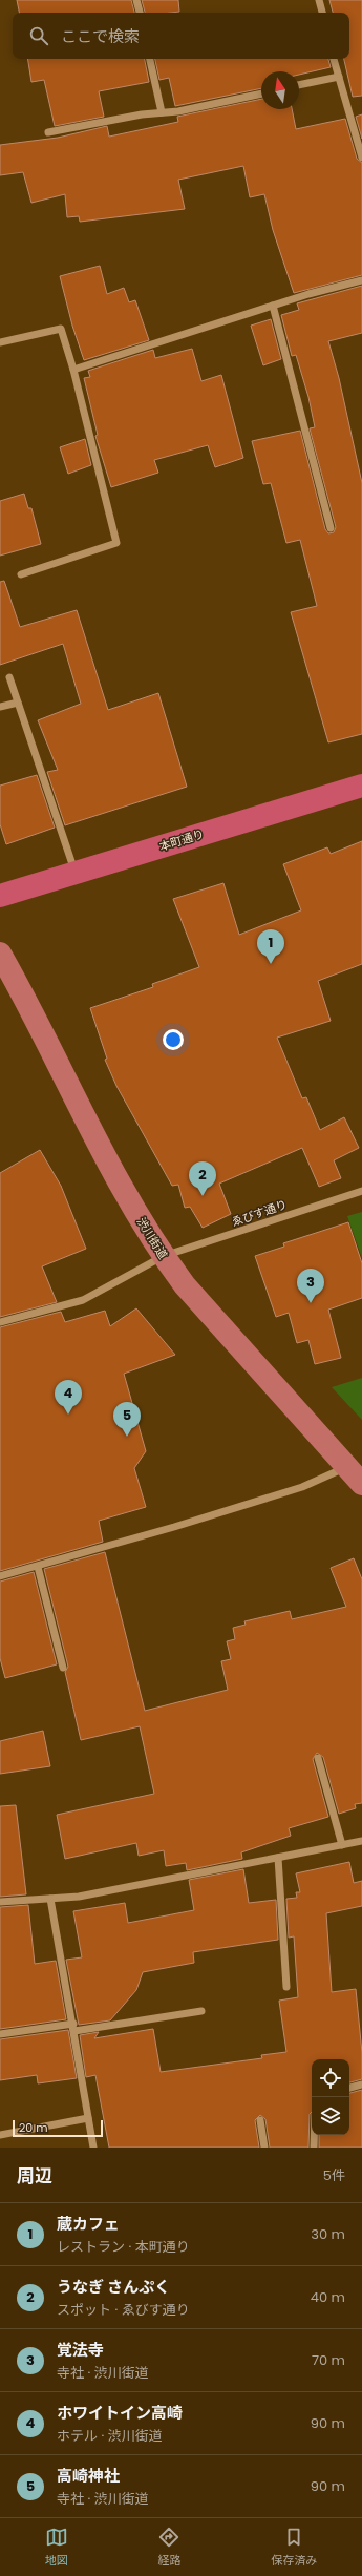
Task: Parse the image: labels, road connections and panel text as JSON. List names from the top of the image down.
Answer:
{
  "streets": {
    "highway": ["本町通り"],
    "main road": ["渋川街道"],
    "street": ["ゑびす通り"]
  },
  "crossings": [
    ["ゑびす通り", "渋川街道"]
  ],
  "scale_bar": "20 m",
  "north": "top",
  "page": {
    "search": "ここで検索",
    "pins": [
      "1",
      "2",
      "3",
      "4",
      "5"
    ],
    "scale": "20 m",
    "heading": ["周辺", "5件"],
    "list": [
      {
        "mark": "1",
        "name": "蔵カフェ",
        "note": "レストラン · 本町通り",
        "value": "30 m"
      },
      {
        "mark": "2",
        "name": "うなぎ さんぷく",
        "note": "スポット · ゑびす通り",
        "value": "40 m"
      },
      {
        "mark": "3",
        "name": "覚法寺",
        "note": "寺社 · 渋川街道",
        "value": "70 m"
      },
      {
        "mark": "4",
        "name": "ホワイトイン高崎",
        "note": "ホテル · 渋川街道",
        "value": "90 m"
      },
      {
        "mark": "5",
        "name": "高崎神社",
        "note": "寺社 · 渋川街道",
        "value": "90 m"
      }
    ],
    "nav": ["地図", "経路", "保存済み"]
  }
}
